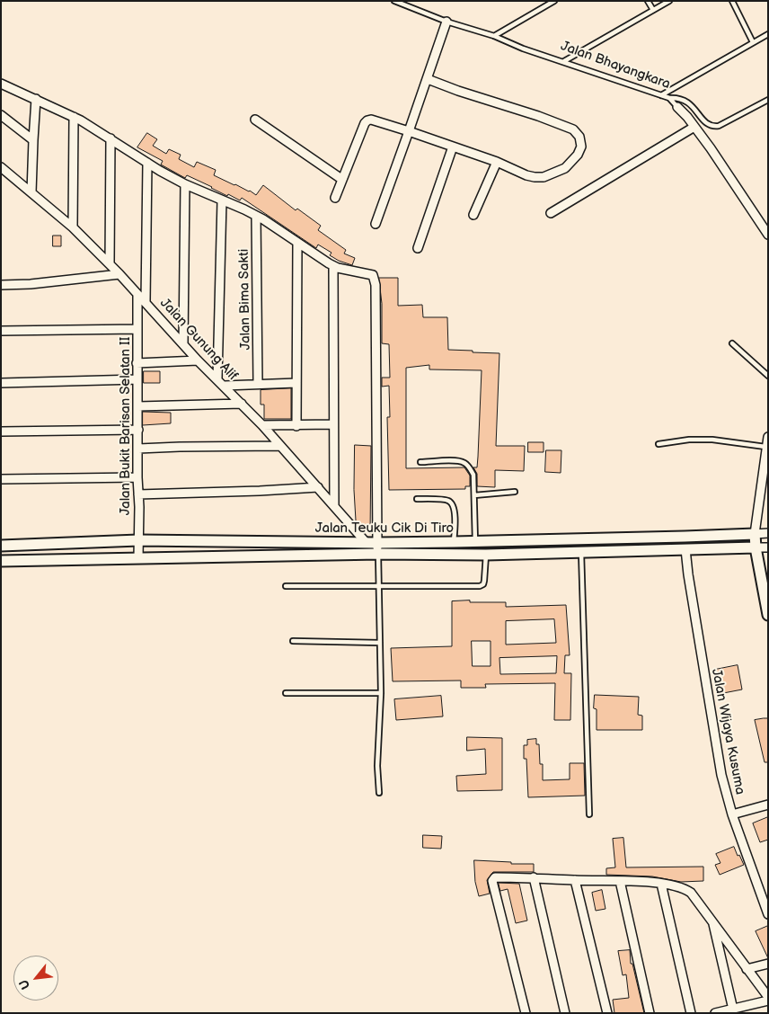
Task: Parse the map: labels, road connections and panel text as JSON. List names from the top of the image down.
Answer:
{
  "streets": {
    "street": [
      "Jalan Bhayangkara",
      "Jalan Bima Sakti",
      "Jalan Gunung Alif",
      "Jalan Bukit Barisan Selatan II",
      "Jalan Teuku Cik Di Tiro",
      "Jalan Wijaya Kusuma"
    ]
  },
  "crossings": [
    ["Jalan Gunung Alif", "Jalan Bukit Barisan Selatan II"],
    ["Jalan Gunung Alif", "Jalan Teuku Cik Di Tiro"],
    ["Jalan Bukit Barisan Selatan II", "Jalan Teuku Cik Di Tiro"],
    ["Jalan Teuku Cik Di Tiro", "Jalan Wijaya Kusuma"]
  ],
  "north": "bottom left"
}
